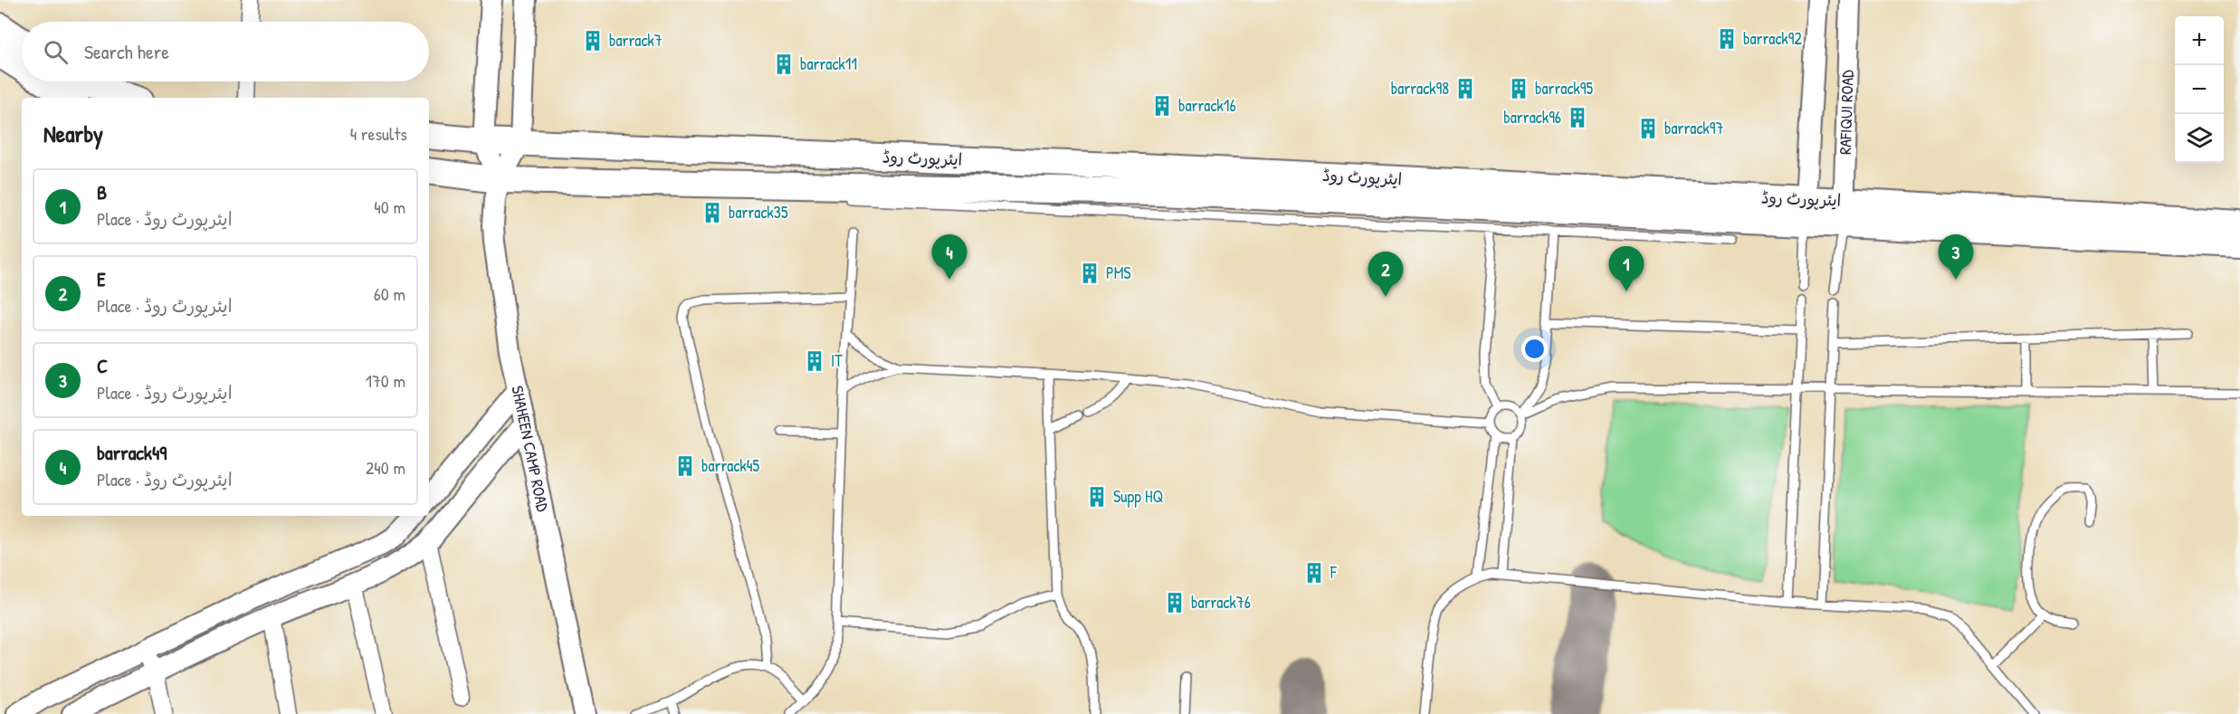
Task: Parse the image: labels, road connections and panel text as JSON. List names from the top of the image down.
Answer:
{
  "streets": {
    "main road": ["ایئرپورٹ روڈ"],
    "street": ["RAFIQUI ROAD", "SHAHEEN CAMP ROAD"]
  },
  "crossings": [
    ["RAFIQUI ROAD", "ایئرپورٹ روڈ"]
  ],
  "places": {
    "building": [
      "barrack92",
      "barrack7",
      "barrack11",
      "barrack98",
      "barrack95",
      "barrack16",
      "barrack96",
      "barrack97",
      "barrack35",
      "PMS",
      "IT",
      "barrack45",
      "Supp HQ",
      "F",
      "barrack76"
    ]
  },
  "page": {
    "map_buttons": ["+", "−"],
    "search": "Search here",
    "heading": ["Nearby", "4 results"],
    "list": [
      {
        "mark": "1",
        "name": "B",
        "note": "Place · ایئرپورٹ روڈ",
        "value": "40 m"
      },
      {
        "mark": "2",
        "name": "E",
        "note": "Place · ایئرپورٹ روڈ",
        "value": "60 m"
      },
      {
        "mark": "3",
        "name": "C",
        "note": "Place · ایئرپورٹ روڈ",
        "value": "170 m"
      },
      {
        "mark": "4",
        "name": "barrack49",
        "note": "Place · ایئرپورٹ روڈ",
        "value": "240 m"
      }
    ],
    "pins": [
      "3",
      "4",
      "1",
      "2"
    ]
  }
}
